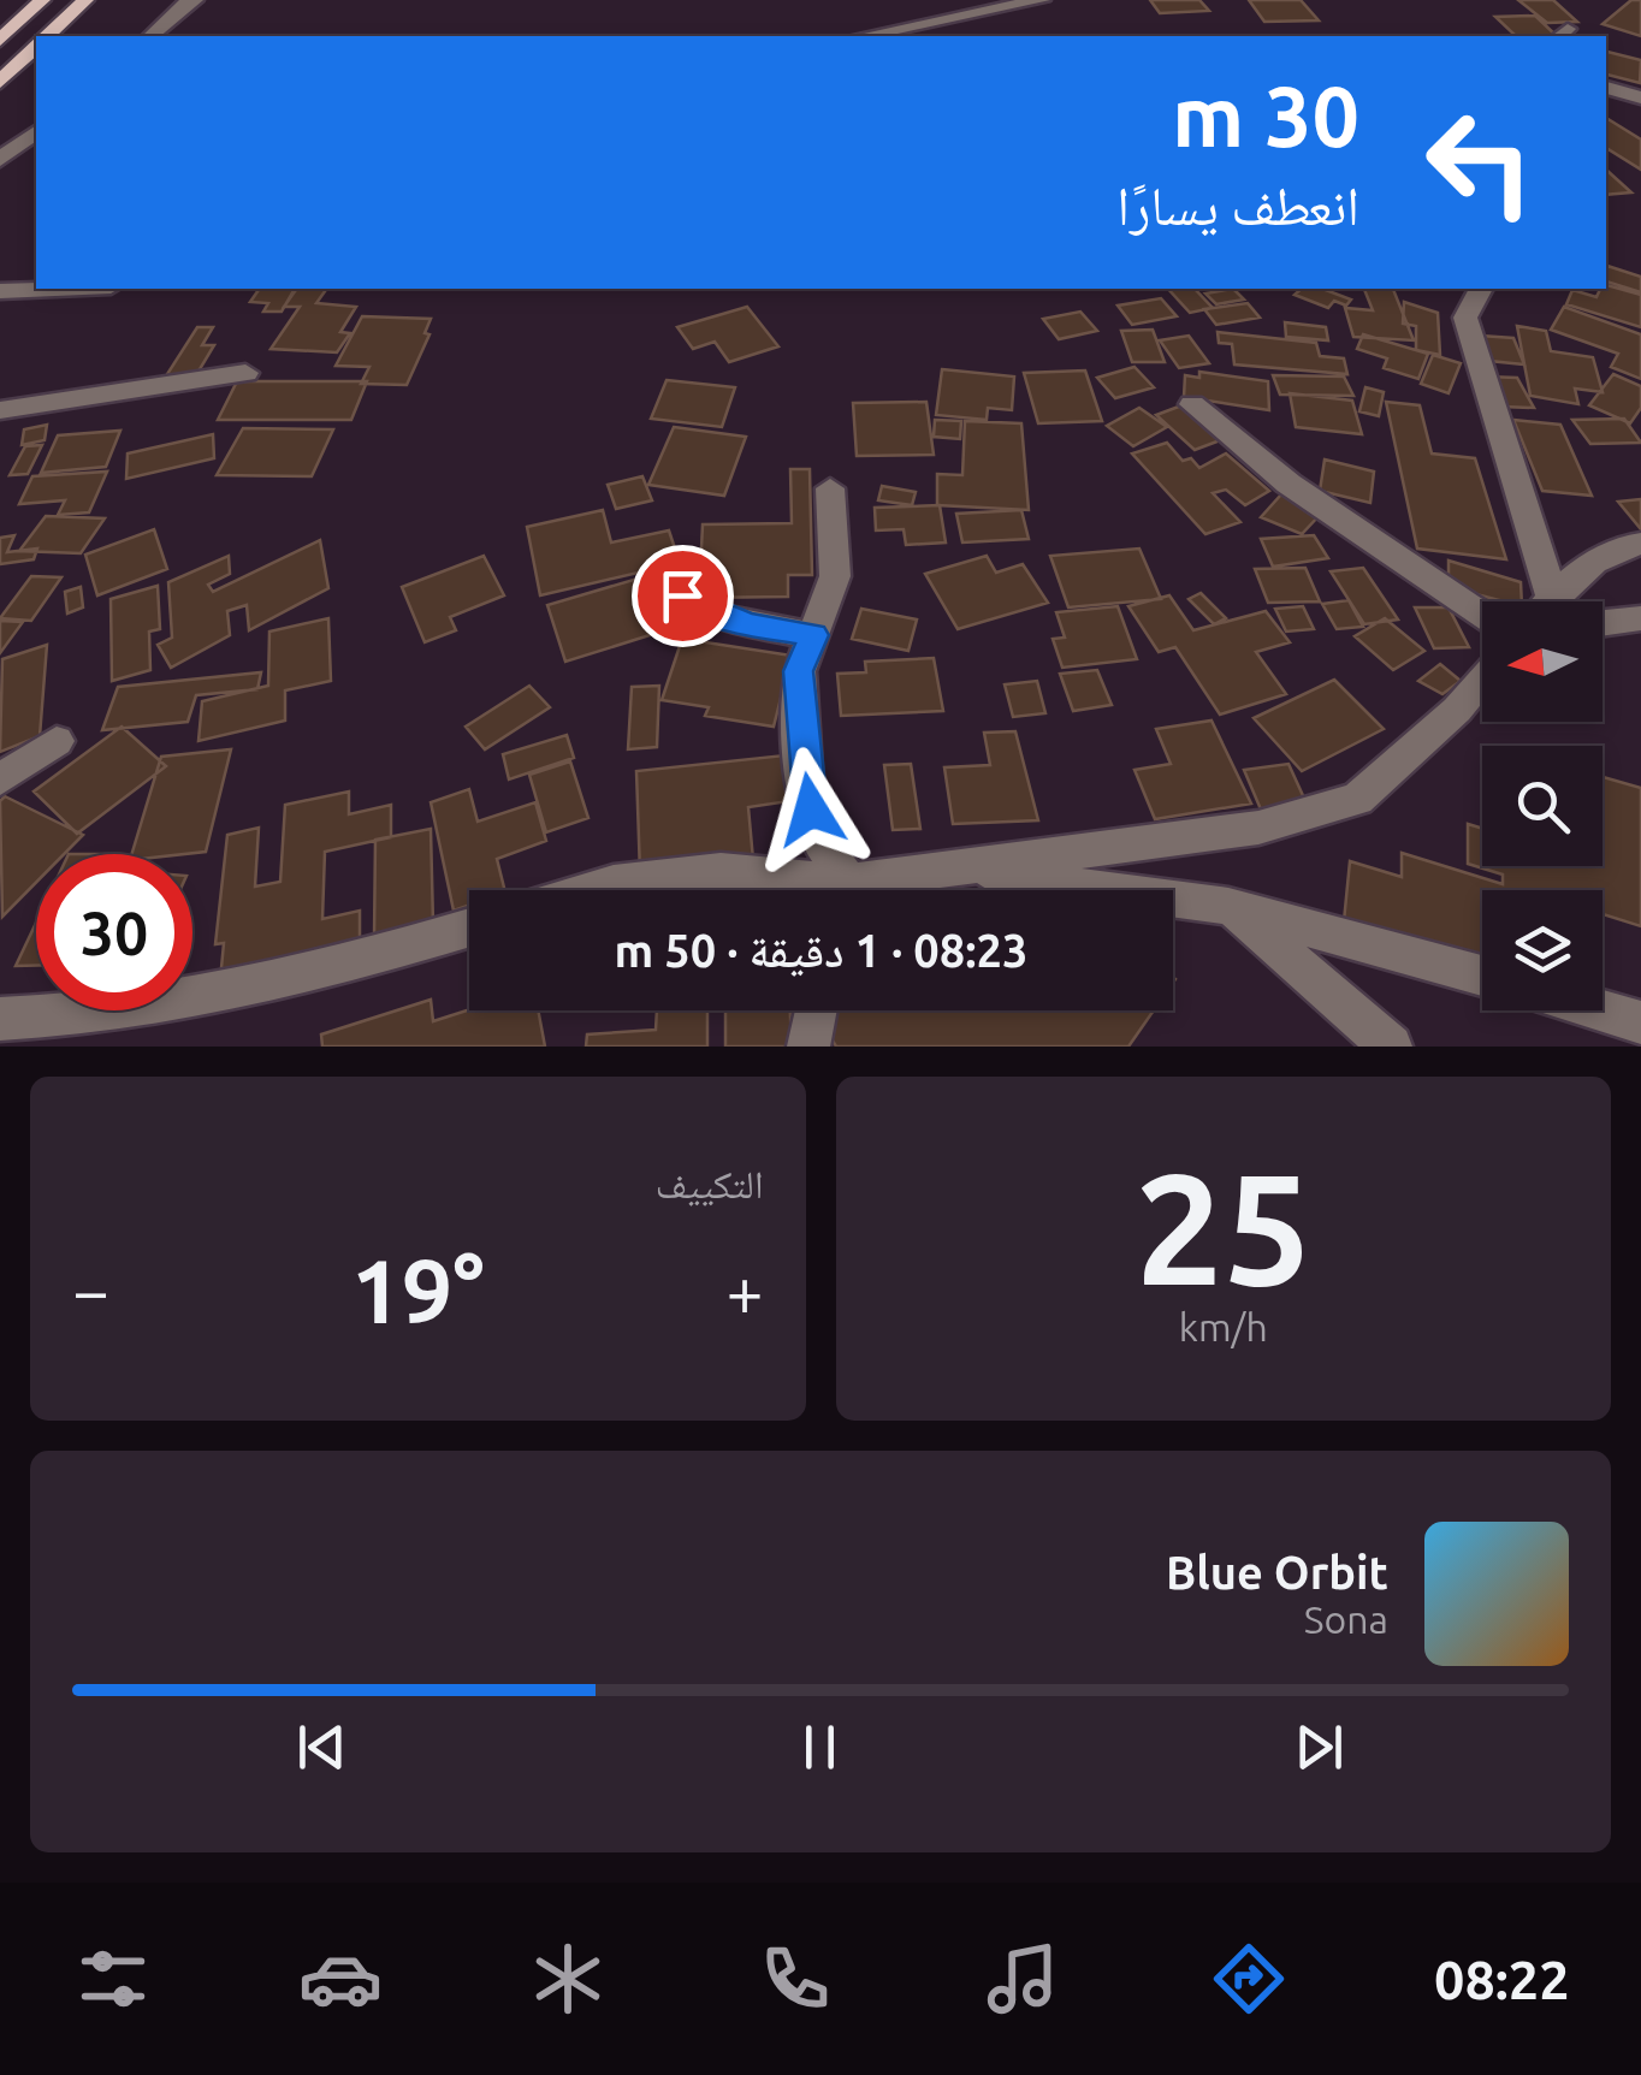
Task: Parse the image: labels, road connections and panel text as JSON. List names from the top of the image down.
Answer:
{
  "north": "left",
  "page": {
    "turn": ["30 m", "انعطف يسارًا"],
    "limit": "30",
    "trip": "08:23 · 1 دقيقة · 50 m",
    "tile": [
      ["25", "km/h"],
      "التكييف"
    ],
    "heat": ["−", "19°", "+"],
    "song": ["Blue Orbit", "Sona"],
    "tabs": "08:22"
  }
}
